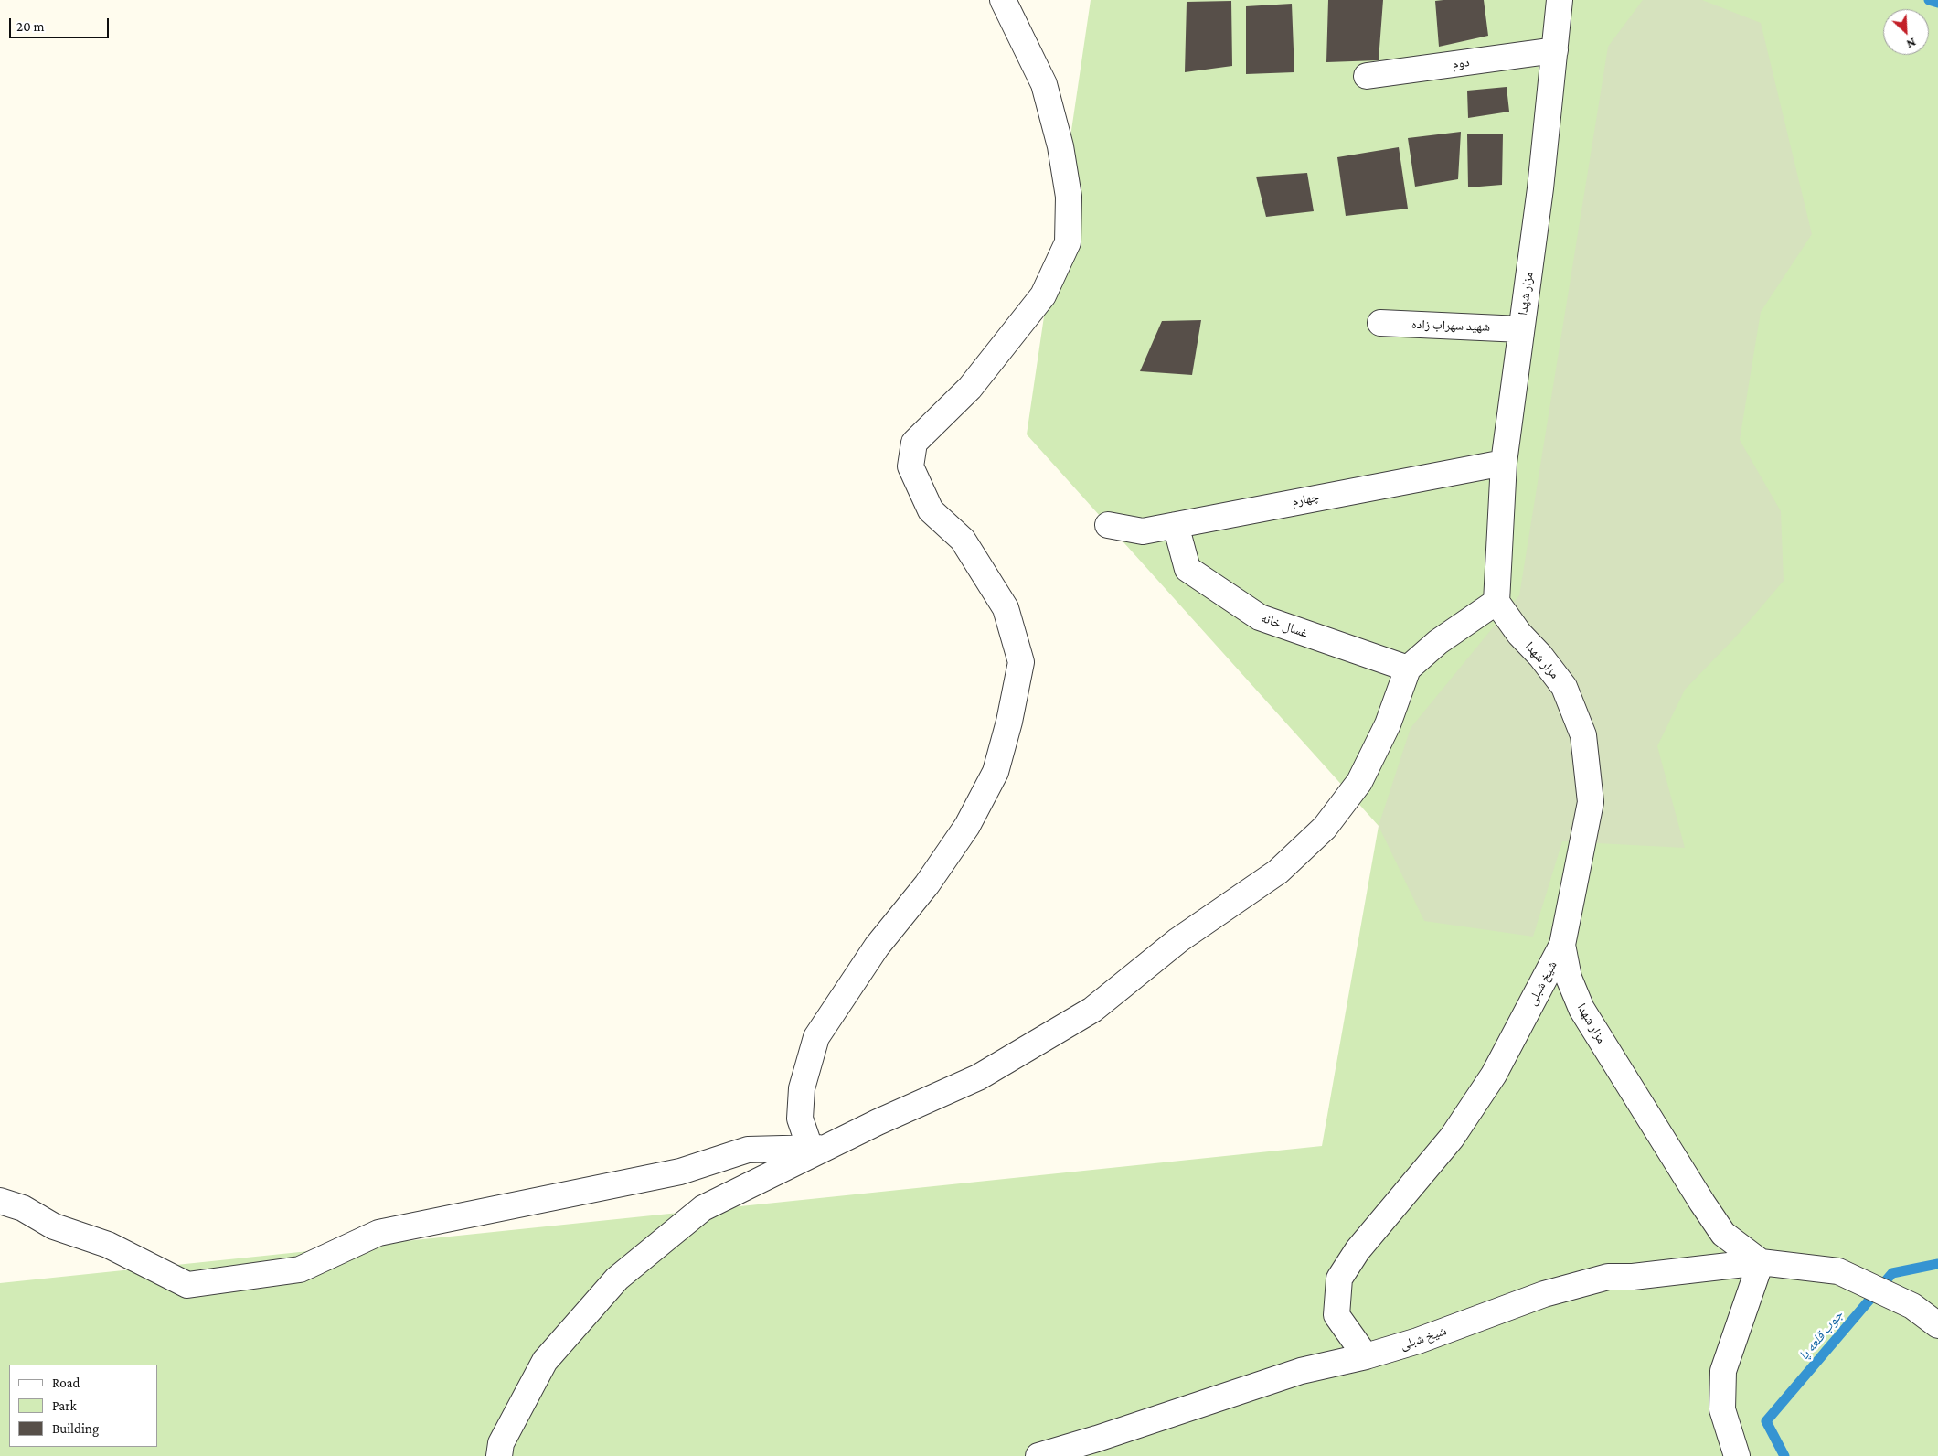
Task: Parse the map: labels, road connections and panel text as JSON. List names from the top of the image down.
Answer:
{
  "streets": {
    "street": [
      "دوم",
      "مزار شهدا",
      "شهید سهراب زاده",
      "چهارم",
      "غسال خانه",
      "شیخ شبلی"
    ]
  },
  "crossings": [
    ["دوم", "مزار شهدا"],
    ["مزار شهدا", "شهید سهراب زاده"],
    ["مزار شهدا", "چهارم"],
    ["مزار شهدا", "شیخ شبلی"],
    ["چهارم", "غسال خانه"]
  ],
  "water": ["جوب قلعه پا"],
  "legend": ["Road", "Park", "Building"],
  "scale_bar": "20 m",
  "north": "bottom right"
}
